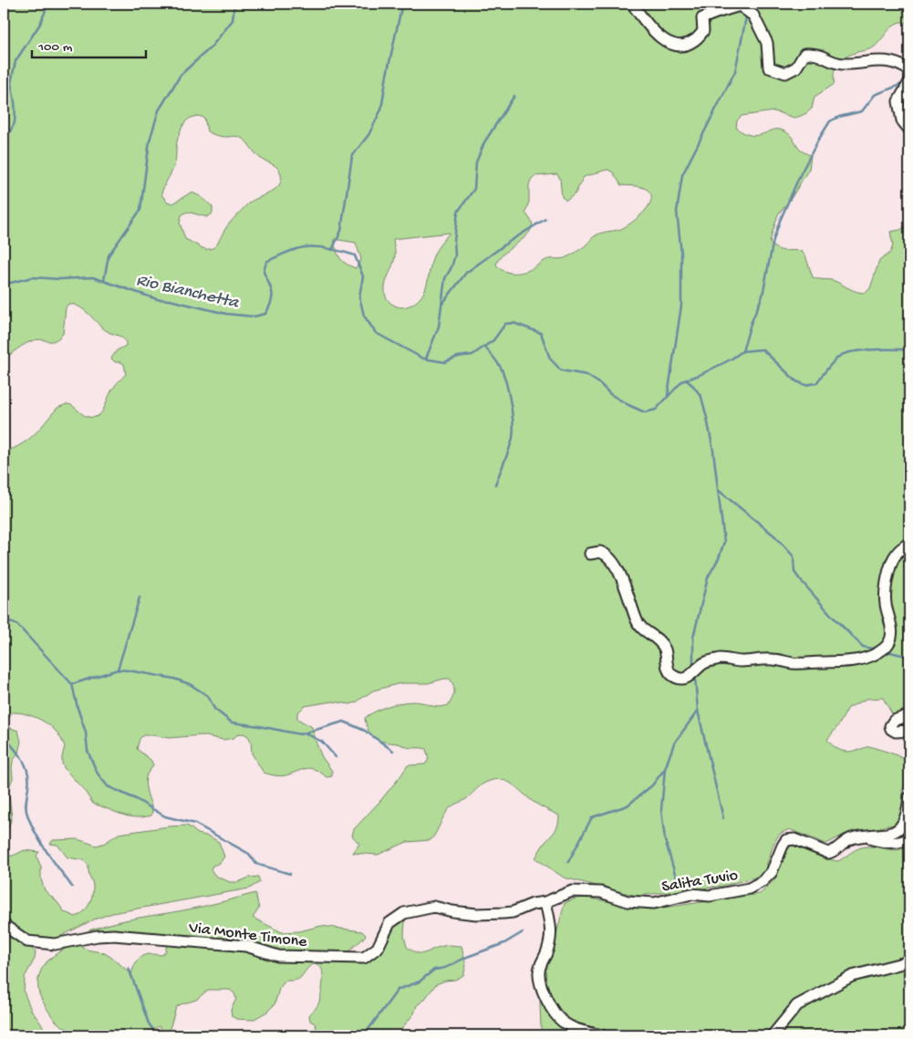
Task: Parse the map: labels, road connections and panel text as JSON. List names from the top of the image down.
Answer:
{
  "streets": {
    "street": ["Salita Tuvio", "Via Monte Timone"]
  },
  "crossings": [
    ["Salita Tuvio", "Via Monte Timone"]
  ],
  "water": ["Rio Bianchetta"],
  "scale_bar": "100 m"
}
